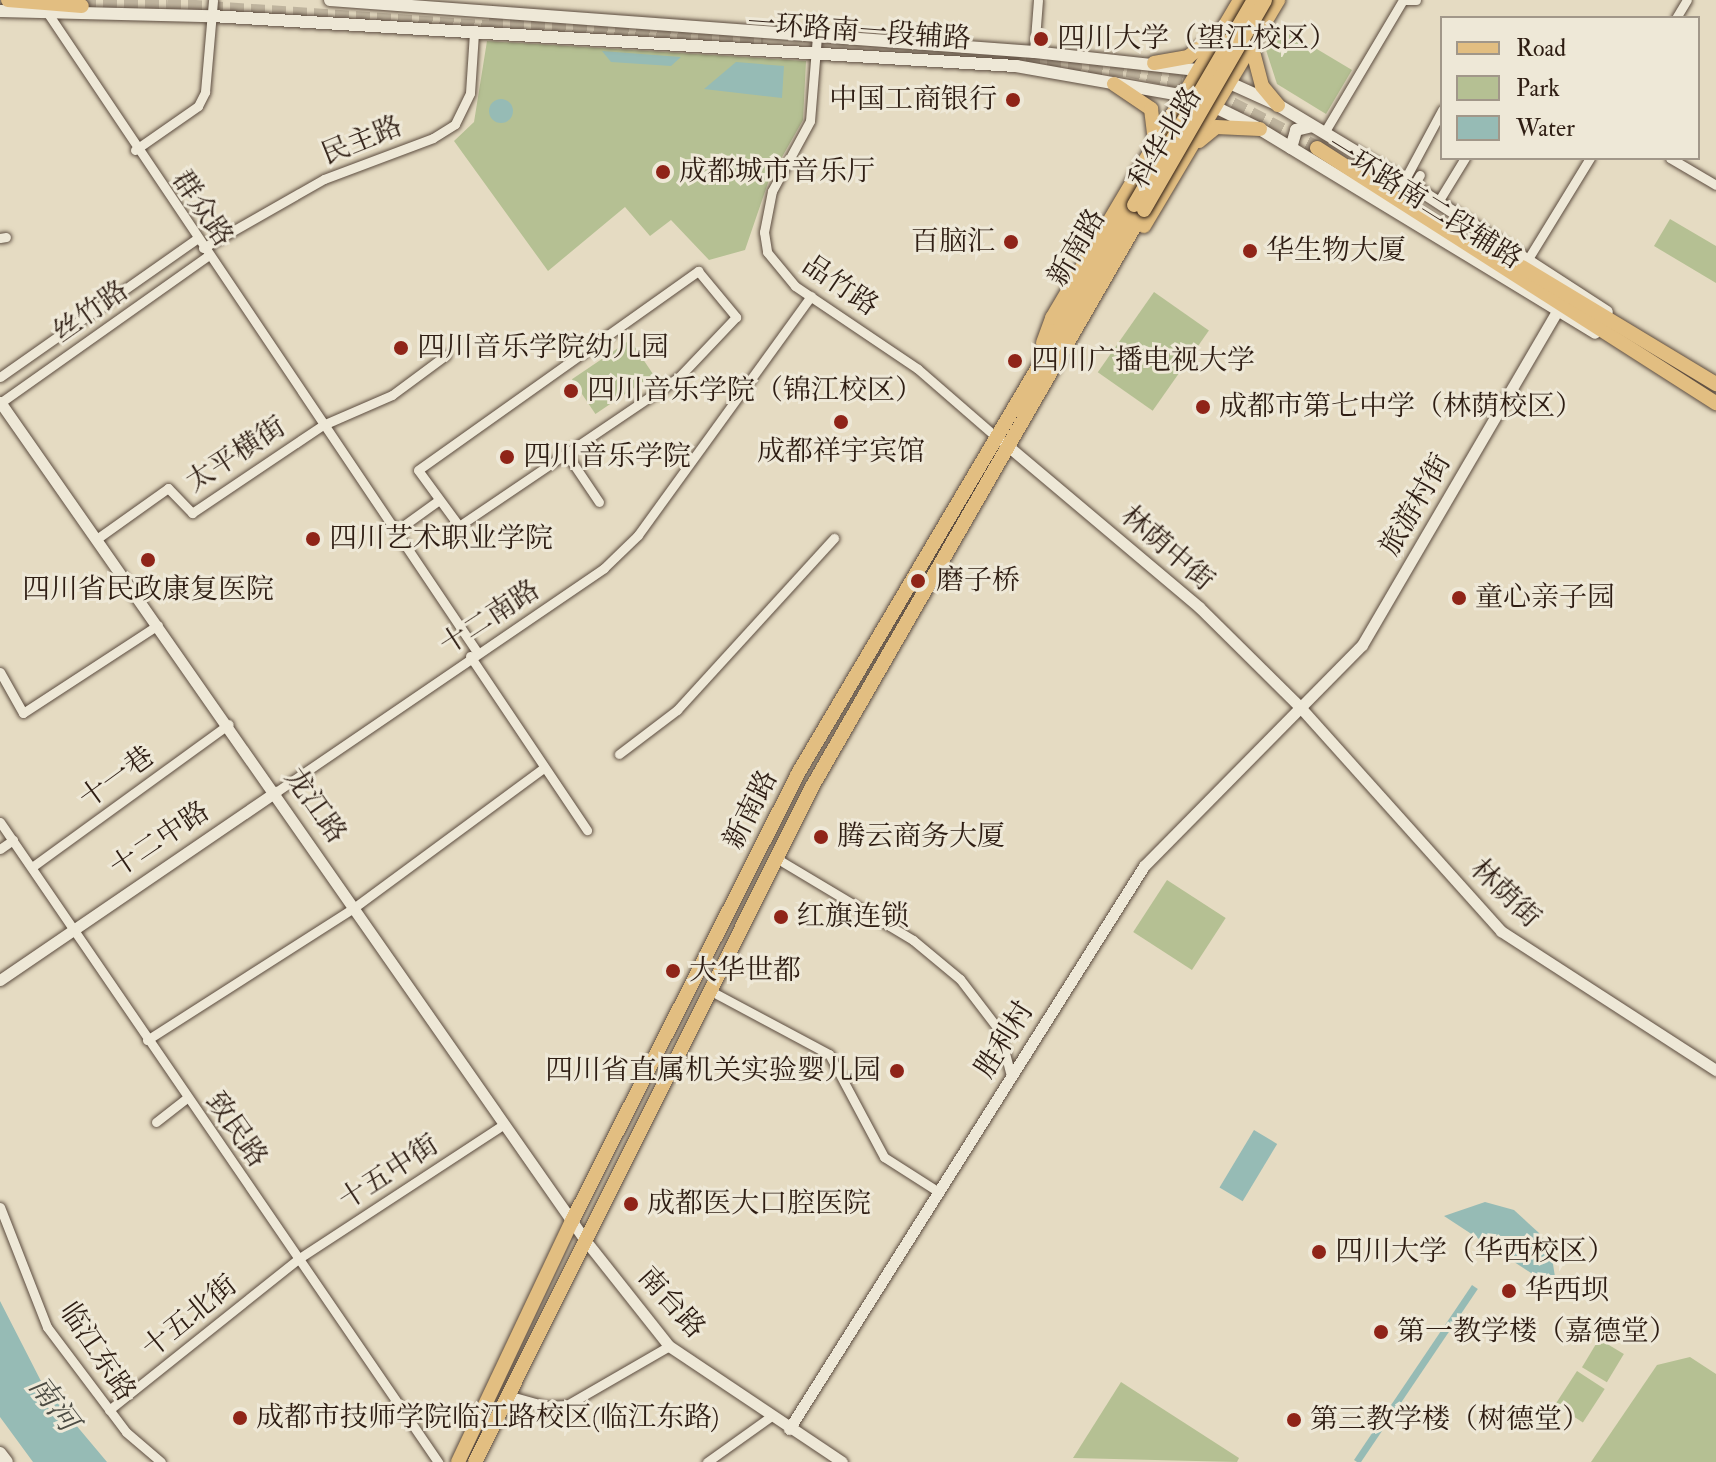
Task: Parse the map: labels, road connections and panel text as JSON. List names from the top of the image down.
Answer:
{
  "streets": {
    "main road": [
      "一环路南一段辅路",
      "科华北路",
      "一环路南二段辅路",
      "新南路"
    ],
    "street": [
      "民主路",
      "群众路",
      "品竹路",
      "丝竹路",
      "太平横街",
      "旅游村街",
      "林荫中街",
      "十二南路",
      "十一巷",
      "龙江路",
      "十二中路",
      "林荫街",
      "胜利村",
      "致民路",
      "十五中街",
      "南台路",
      "十五北街",
      "临江东路"
    ]
  },
  "crossings": [
    ["一环路南一段辅路", "科华北路"],
    ["一环路南一段辅路", "民主路"],
    ["一环路南一段辅路", "一环路南二段辅路"],
    ["一环路南一段辅路", "群众路"],
    ["一环路南一段辅路", "品竹路"],
    ["科华北路", "一环路南二段辅路"],
    ["科华北路", "新南路"],
    ["民主路", "群众路"],
    ["民主路", "丝竹路"],
    ["一环路南二段辅路", "旅游村街"],
    ["群众路", "丝竹路"],
    ["群众路", "太平横街"],
    ["群众路", "十二南路"],
    ["新南路", "品竹路"],
    ["新南路", "林荫中街"],
    ["新南路", "龙江路"],
    ["新南路", "南台路"],
    ["品竹路", "林荫中街"],
    ["品竹路", "十二南路"],
    ["丝竹路", "龙江路"],
    ["太平横街", "龙江路"],
    ["旅游村街", "林荫中街"],
    ["旅游村街", "林荫街"],
    ["旅游村街", "胜利村"],
    ["林荫中街", "林荫街"],
    ["林荫中街", "胜利村"],
    ["十二南路", "龙江路"],
    ["十二南路", "十二中路"],
    ["十一巷", "龙江路"],
    ["十一巷", "致民路"],
    ["龙江路", "十二中路"],
    ["龙江路", "十五中街"],
    ["龙江路", "南台路"],
    ["十二中路", "致民路"],
    ["林荫街", "胜利村"],
    ["胜利村", "南台路"],
    ["致民路", "十五中街"],
    ["致民路", "十五北街"],
    ["十五中街", "十五北街"],
    ["十五北街", "临江东路"]
  ],
  "water": ["南河"],
  "places": [
    "四川大学（望江校区）",
    "中国工商银行",
    "成都城市音乐厅",
    "百脑汇",
    "华生物大厦",
    "四川音乐学院幼儿园",
    "四川广播电视大学",
    "四川音乐学院（锦江校区）",
    "成都市第七中学（林荫校区）",
    "成都祥宇宾馆",
    "四川音乐学院",
    "四川艺术职业学院",
    "四川省民政康复医院",
    "磨子桥",
    "童心亲子园",
    "腾云商务大厦",
    "红旗连锁",
    "大华世都",
    "四川省直属机关实验婴儿园",
    "成都医大口腔医院",
    "四川大学（华西校区）",
    "华西坝",
    "第一教学楼（嘉德堂）",
    "成都市技师学院临江路校区(临江东路)",
    "第三教学楼（树德堂）"
  ],
  "legend": ["Road", "Park", "Water"]
}
